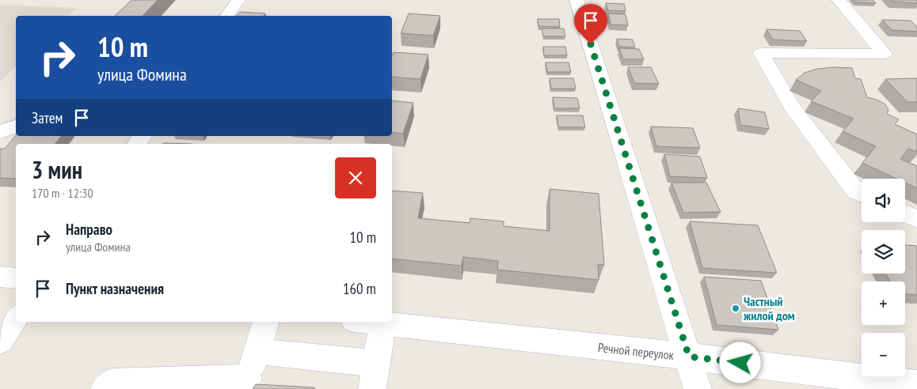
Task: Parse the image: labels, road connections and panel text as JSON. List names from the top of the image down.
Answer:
{
  "streets": {
    "street": ["Речной переулок"]
  },
  "places": ["Частный жилой дом"],
  "page": {
    "turn": ["10 m", "улица Фомина"],
    "then": "Затем",
    "heading": ["3 мин", "170 m · 12:30"],
    "map_buttons": ["+", "−"],
    "list": [
      {
        "name": "Направо",
        "note": "улица Фомина",
        "value": "10 m"
      },
      {
        "name": "Пункт назначения",
        "value": "160 m"
      }
    ]
  }
}
